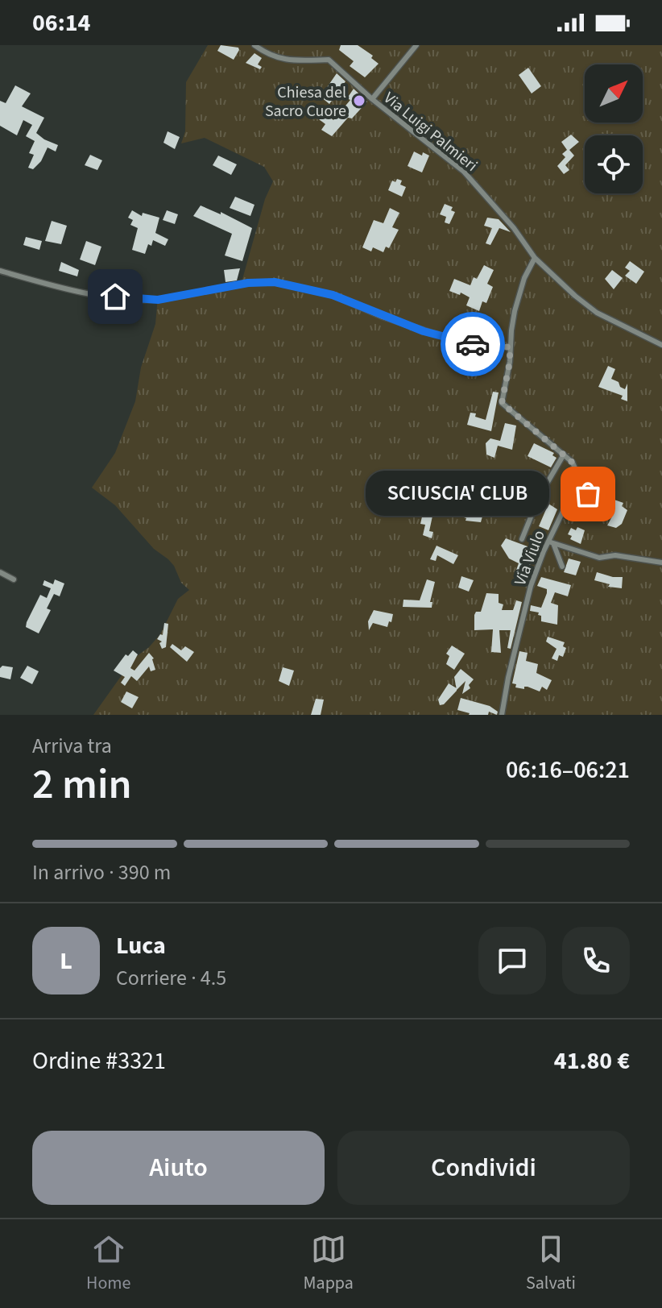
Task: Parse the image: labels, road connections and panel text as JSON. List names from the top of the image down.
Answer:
{
  "streets": {
    "street": ["Via Luigi Palmieri", "Via Viulo"]
  },
  "places": ["Chiesa del Sacro Cuore", "SCIUSCIA' CLUB"],
  "north": "top right",
  "page": {
    "status": "06:14",
    "bubble": "SCIUSCIA' CLUB",
    "heading": ["2 min", "Arriva tra", "06:16–06:21"],
    "panel": [
      "Luca",
      "Corriere · 4.5",
      "Ordine #3321",
      "41.80 €"
    ],
    "bar": "In arrivo · 390 m",
    "round": "L",
    "buttons": ["Aiuto", "Condividi"],
    "tabs": ["Home", "Mappa", "Salvati"]
  }
}
